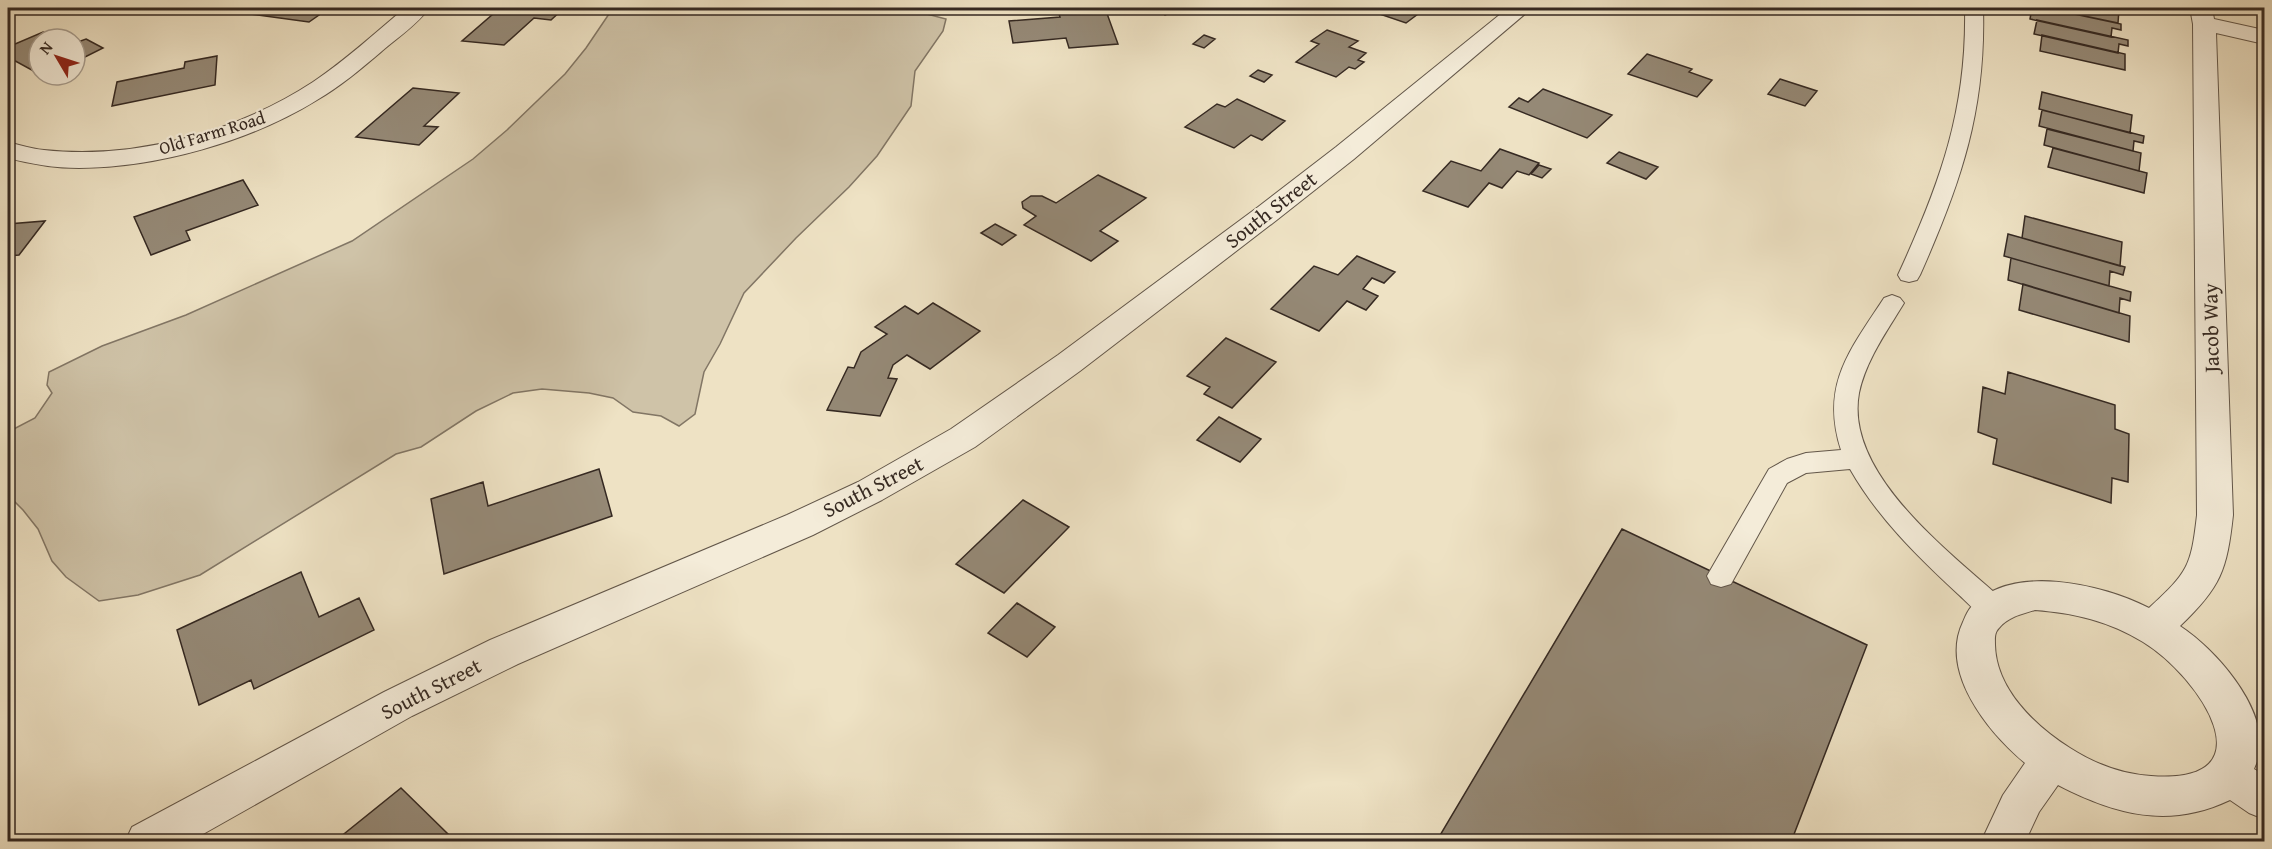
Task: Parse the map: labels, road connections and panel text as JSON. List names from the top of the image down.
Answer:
{
  "streets": {
    "street": ["Old Farm Road", "South Street", "Jacob Way"]
  },
  "north": "top left"
}
